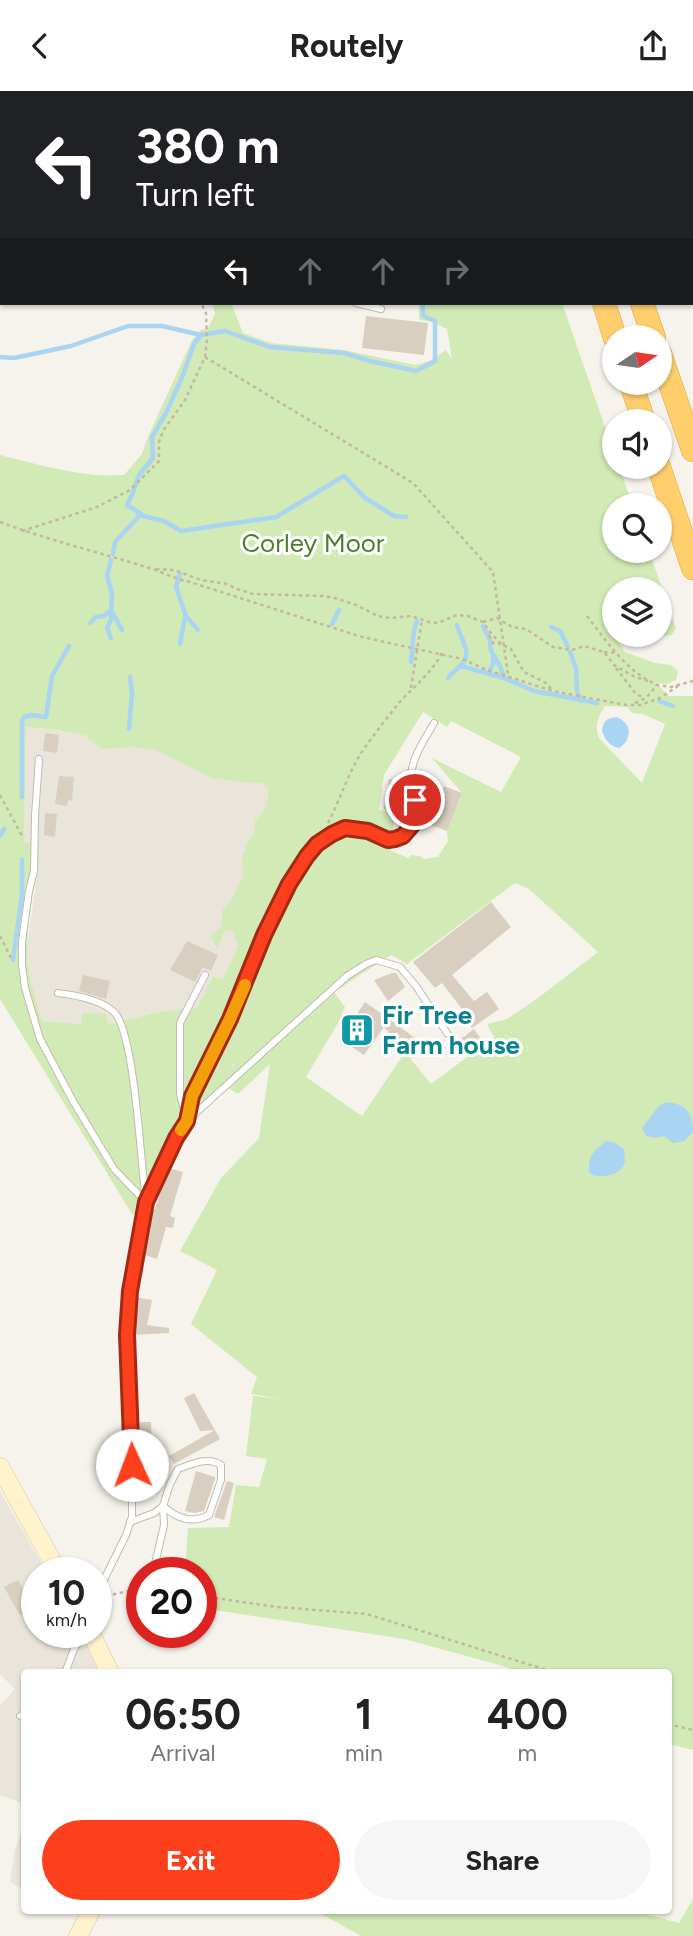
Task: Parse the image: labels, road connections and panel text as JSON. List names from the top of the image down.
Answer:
{
  "parks": ["Corley Moor"],
  "places": {
    "building": ["Fir Tree Farm house"]
  },
  "north": "right",
  "page": {
    "header": "Routely",
    "turn": ["380 m", "Turn left"],
    "speed": "10 km/h",
    "limit": "20",
    "eta": [
      "06:50",
      "Arrival",
      "1",
      "min",
      "400",
      "m"
    ],
    "buttons": ["Exit", "Share"]
  }
}
